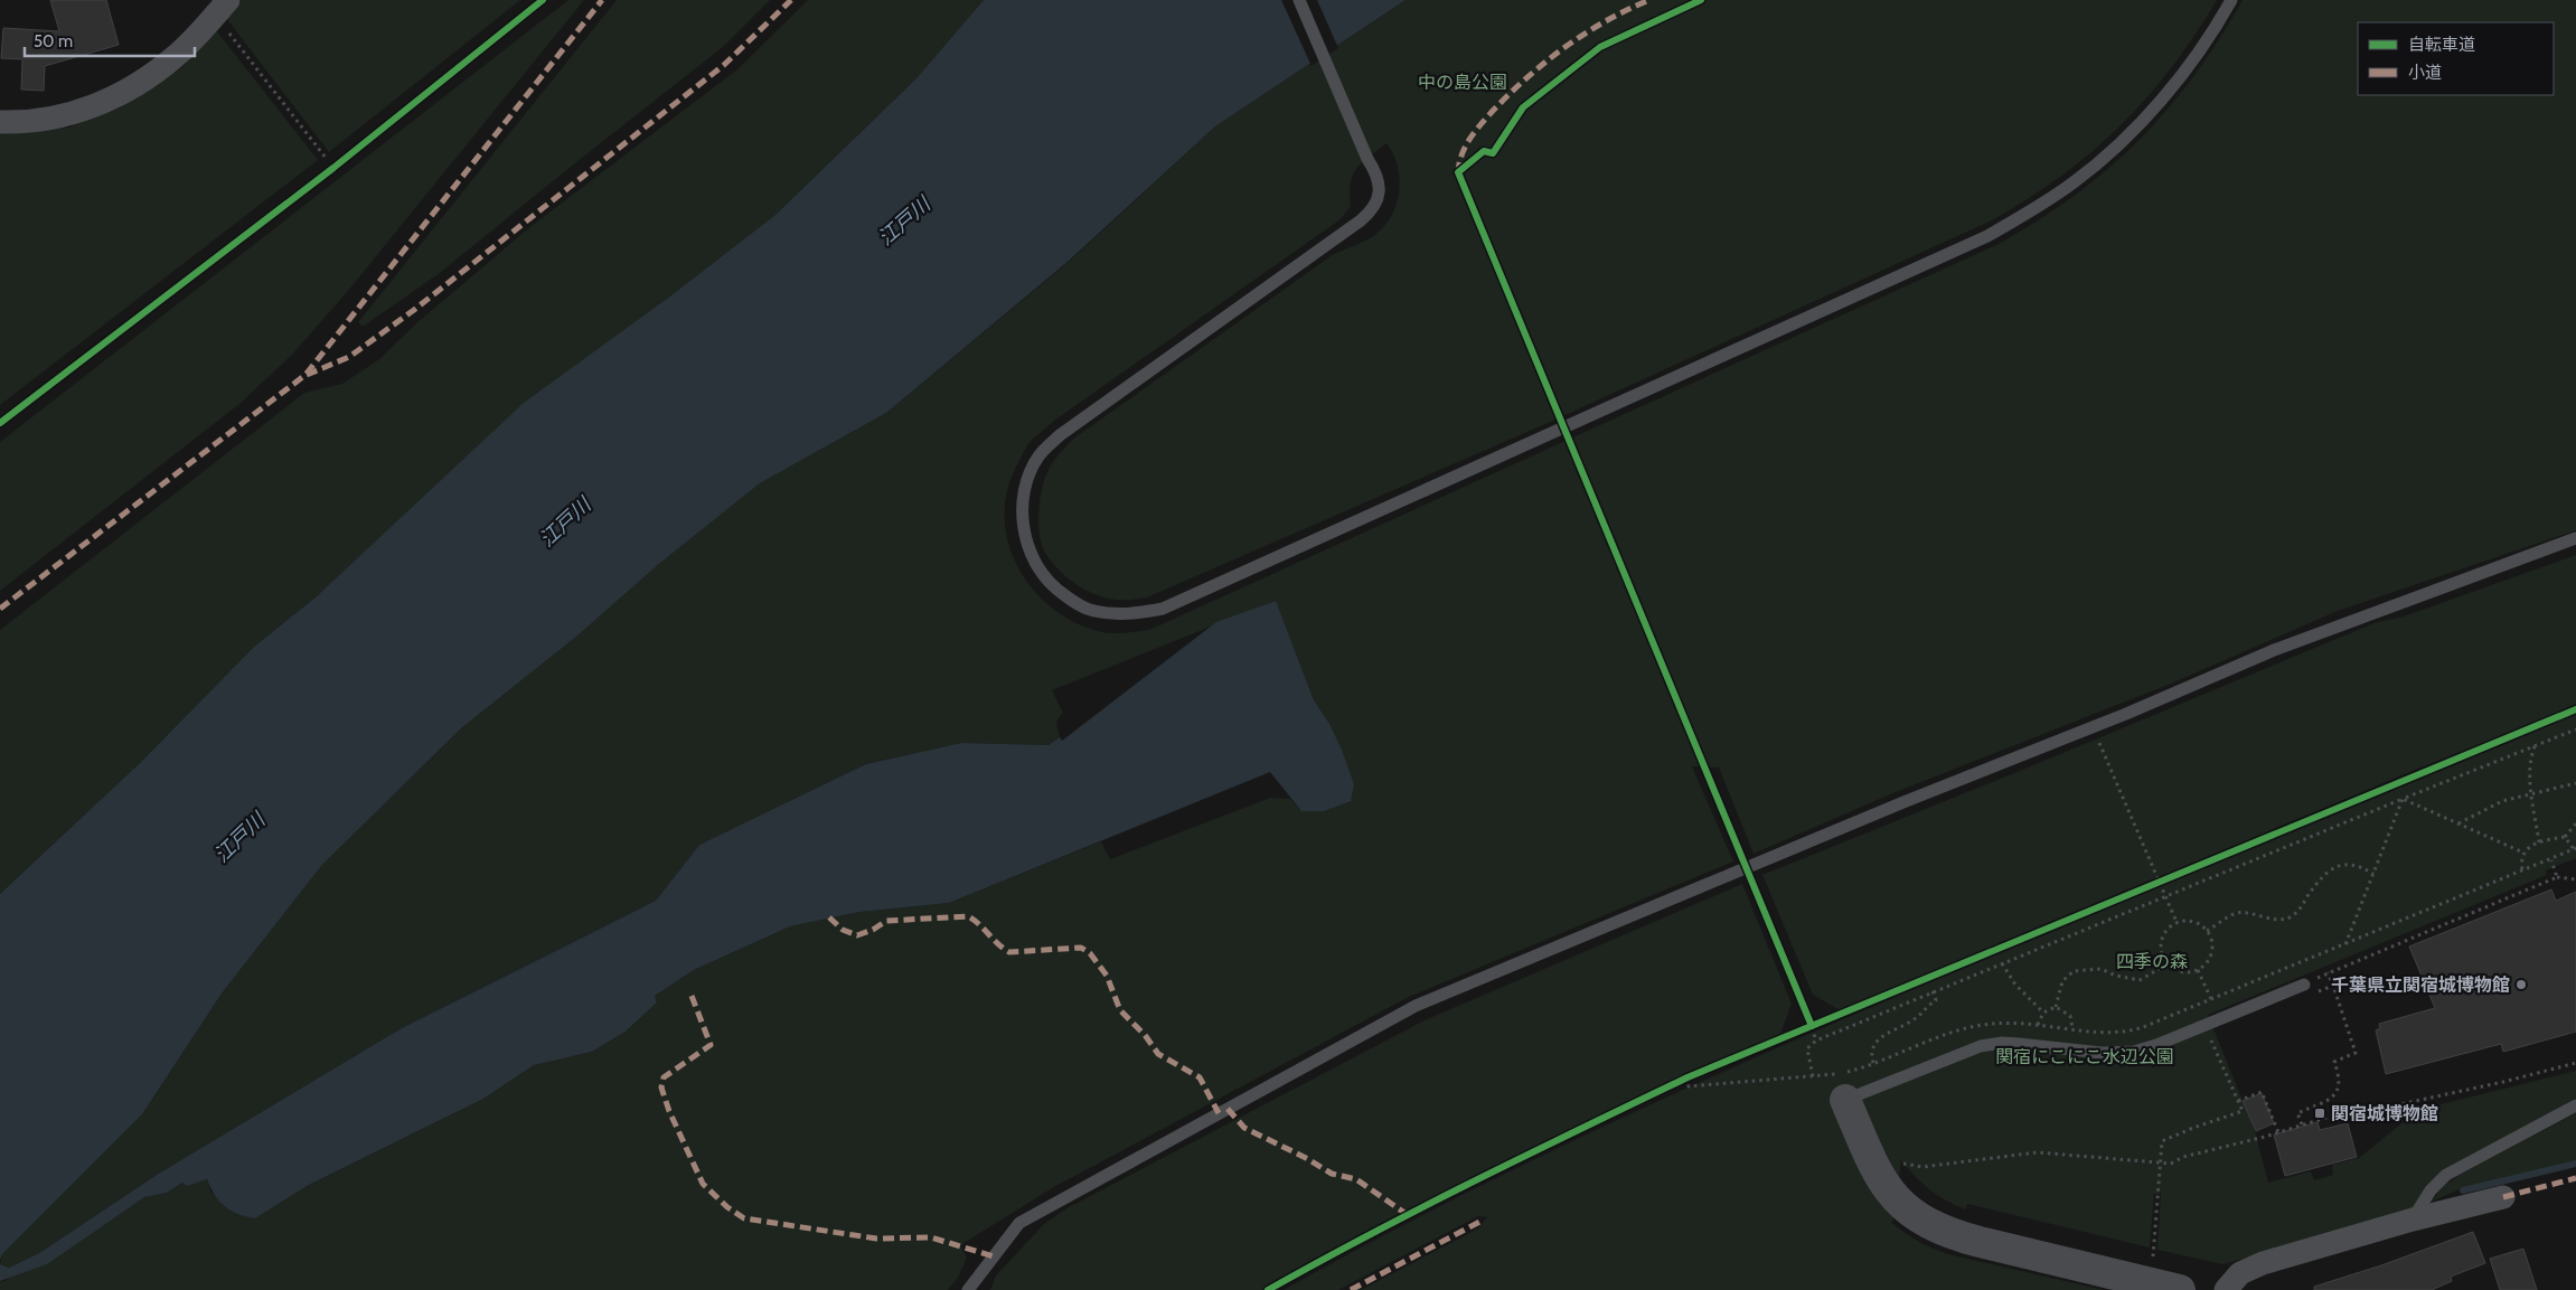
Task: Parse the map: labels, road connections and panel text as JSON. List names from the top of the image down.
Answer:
{
  "water": ["江戸川"],
  "parks": ["中の島公園", "四季の森", "関宿にこにこ水辺公園"],
  "places": {
    "other": ["千葉県立関宿城博物館"],
    "transit": ["関宿城博物館"]
  },
  "legend": ["自転車道", "小道"],
  "scale_bar": "50 m"
}
